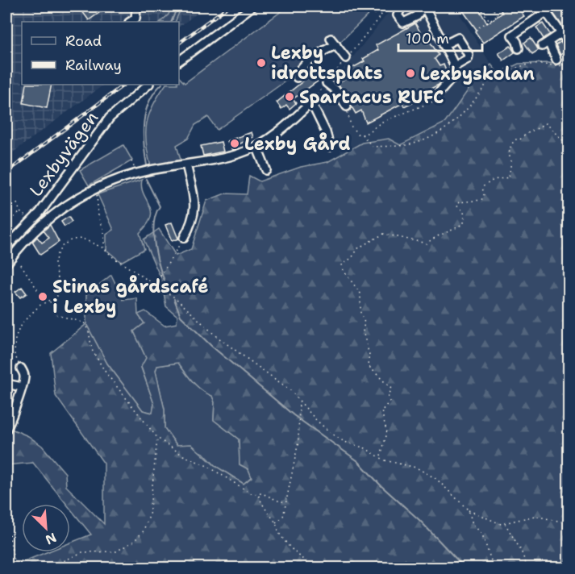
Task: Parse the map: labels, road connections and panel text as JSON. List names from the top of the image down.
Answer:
{
  "streets": {
    "street": ["Lexbyvägen"]
  },
  "places": [
    "Lexby idrottsplats",
    "Lexbyskolan",
    "Spartacus RUFC",
    "Lexby Gård",
    "Stinas gårdscafé i Lexby"
  ],
  "legend": ["Road", "Railway"],
  "scale_bar": "100 m",
  "north": "bottom right"
}
